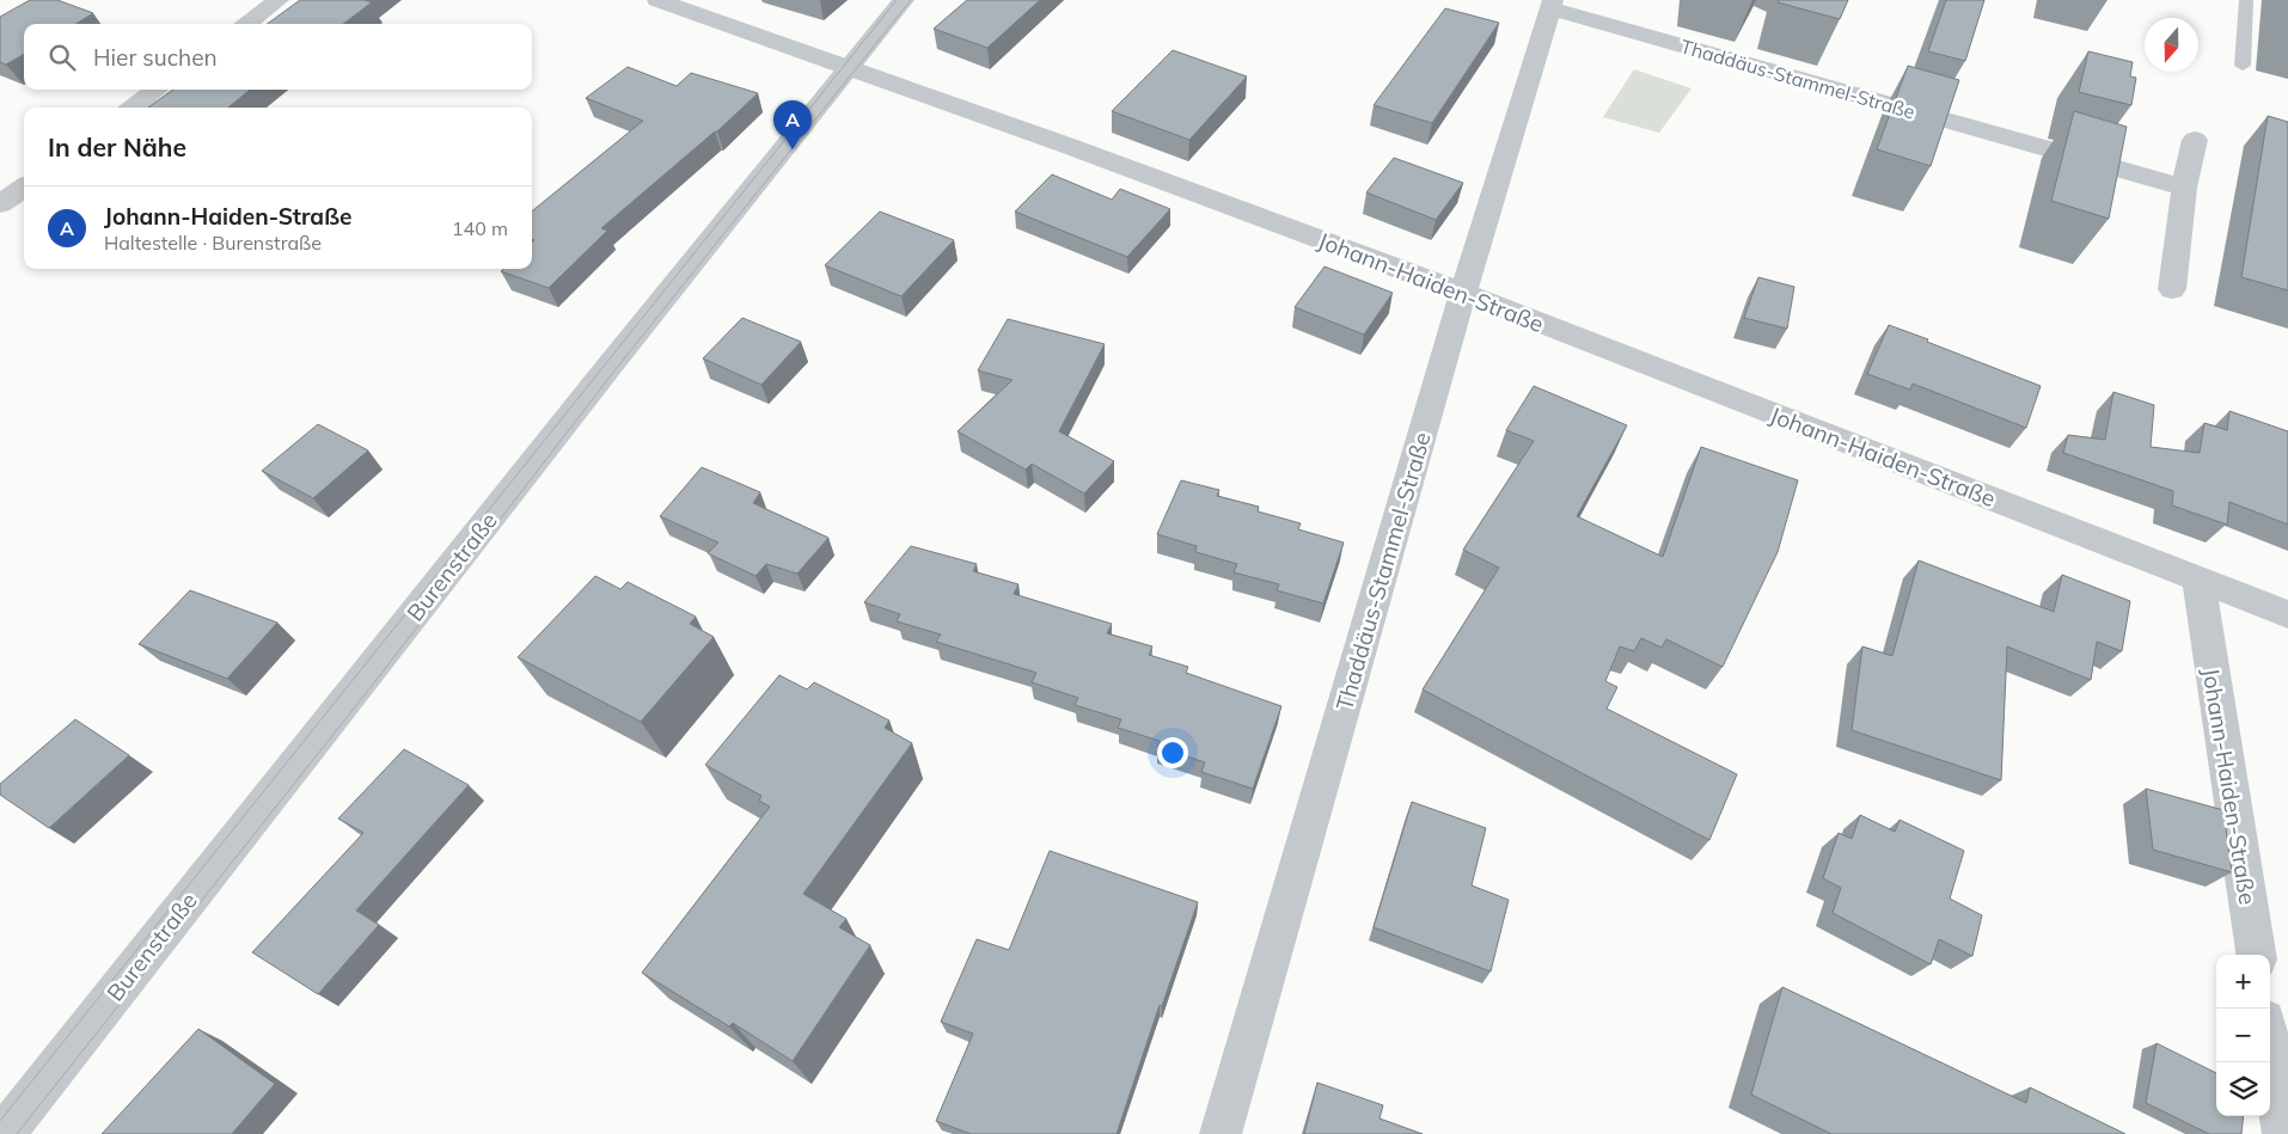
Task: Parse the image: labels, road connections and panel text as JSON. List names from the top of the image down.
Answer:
{
  "streets": {
    "street": ["Thaddäus-Stammel-Straße", "Johann-Haiden-Straße", "Burenstraße"]
  },
  "crossings": [
    ["Thaddäus-Stammel-Straße", "Johann-Haiden-Straße"],
    ["Johann-Haiden-Straße", "Burenstraße"]
  ],
  "north": "bottom",
  "page": {
    "search": "Hier suchen",
    "pins": "A",
    "heading": "In der Nähe",
    "list": [
      {
        "mark": "A",
        "name": "Johann-Haiden-Straße",
        "note": "Haltestelle · Burenstraße",
        "value": "140 m"
      }
    ],
    "map_buttons": ["+", "−"]
  }
}
